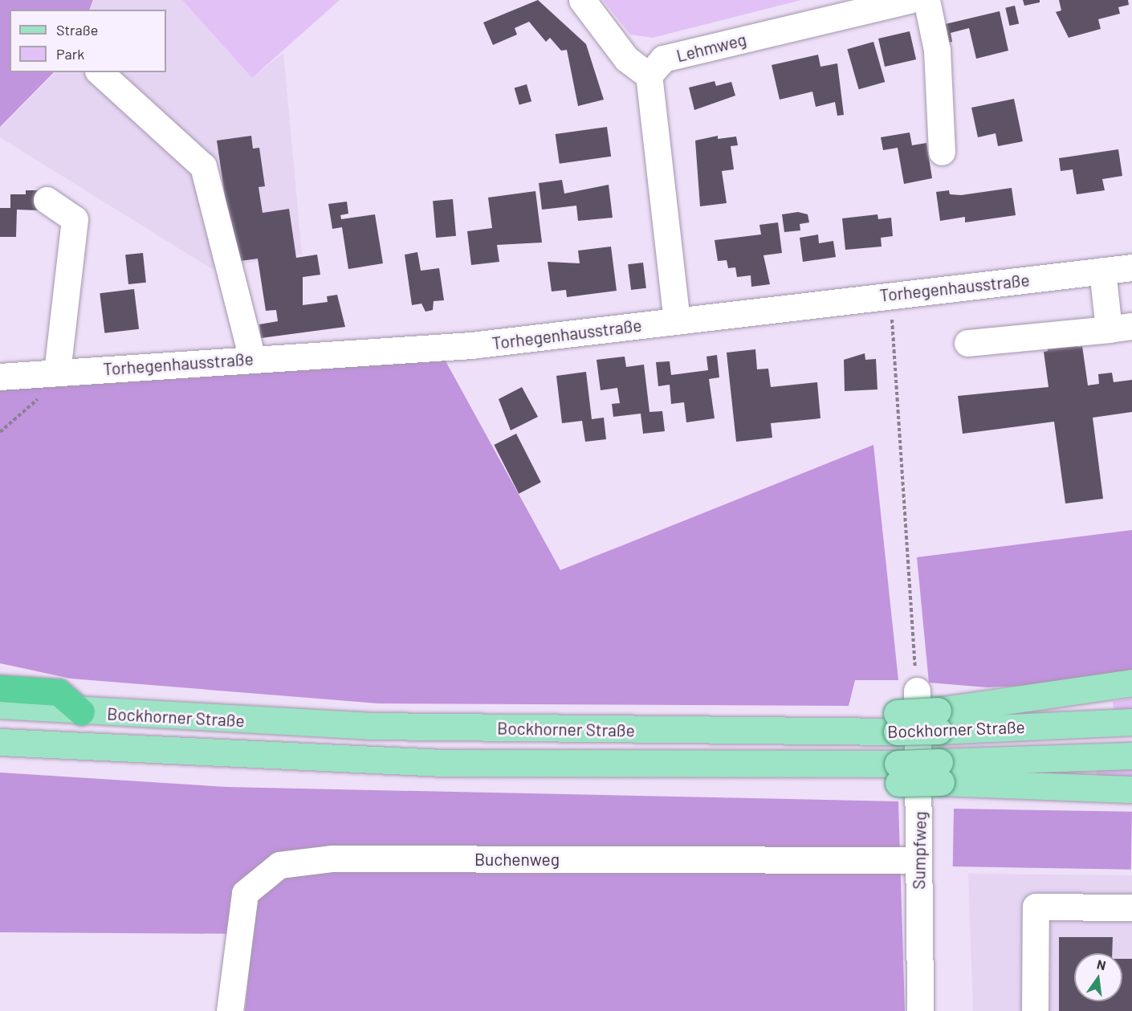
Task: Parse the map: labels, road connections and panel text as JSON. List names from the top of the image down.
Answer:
{
  "streets": {
    "main road": ["Bockhorner Straße"],
    "street": [
      "Lehmweg",
      "Torhegenhausstraße",
      "Sumpfweg",
      "Buchenweg"
    ]
  },
  "crossings": [
    ["Sumpfweg", "Buchenweg"]
  ],
  "legend": ["Straße", "Park"],
  "north": "top"
}
